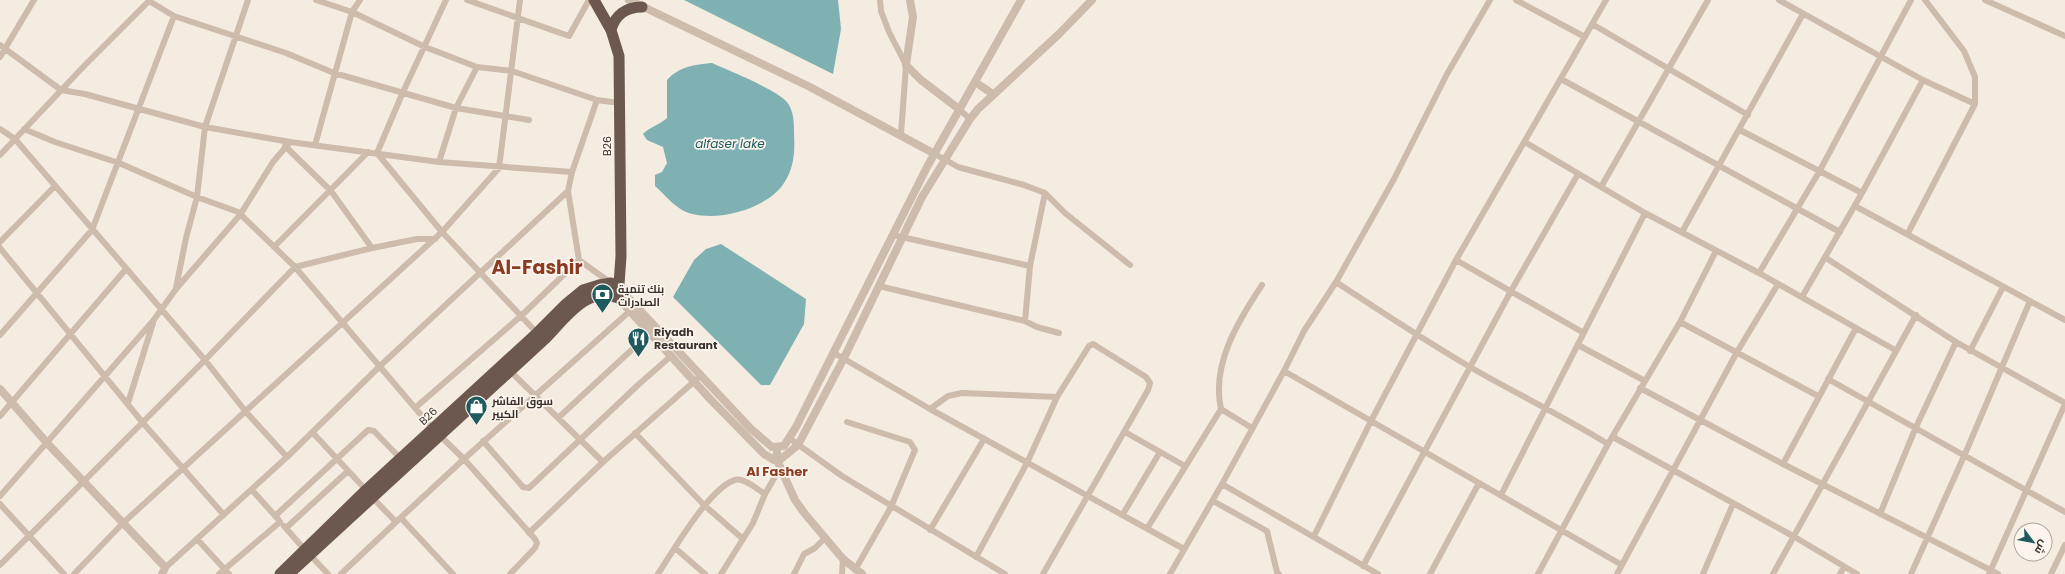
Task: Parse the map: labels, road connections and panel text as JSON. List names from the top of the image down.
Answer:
{
  "streets": {
    "highway": ["B26"]
  },
  "districts": ["Al-Fashir", "Al Fasher"],
  "water": ["alfaser lake"],
  "places": {
    "bank": ["بنك تنمية الصادرات"],
    "restaurant": ["Riyadh Restaurant"],
    "shop": ["سوق الفاشر الكبير"]
  },
  "north": "bottom right"
}
